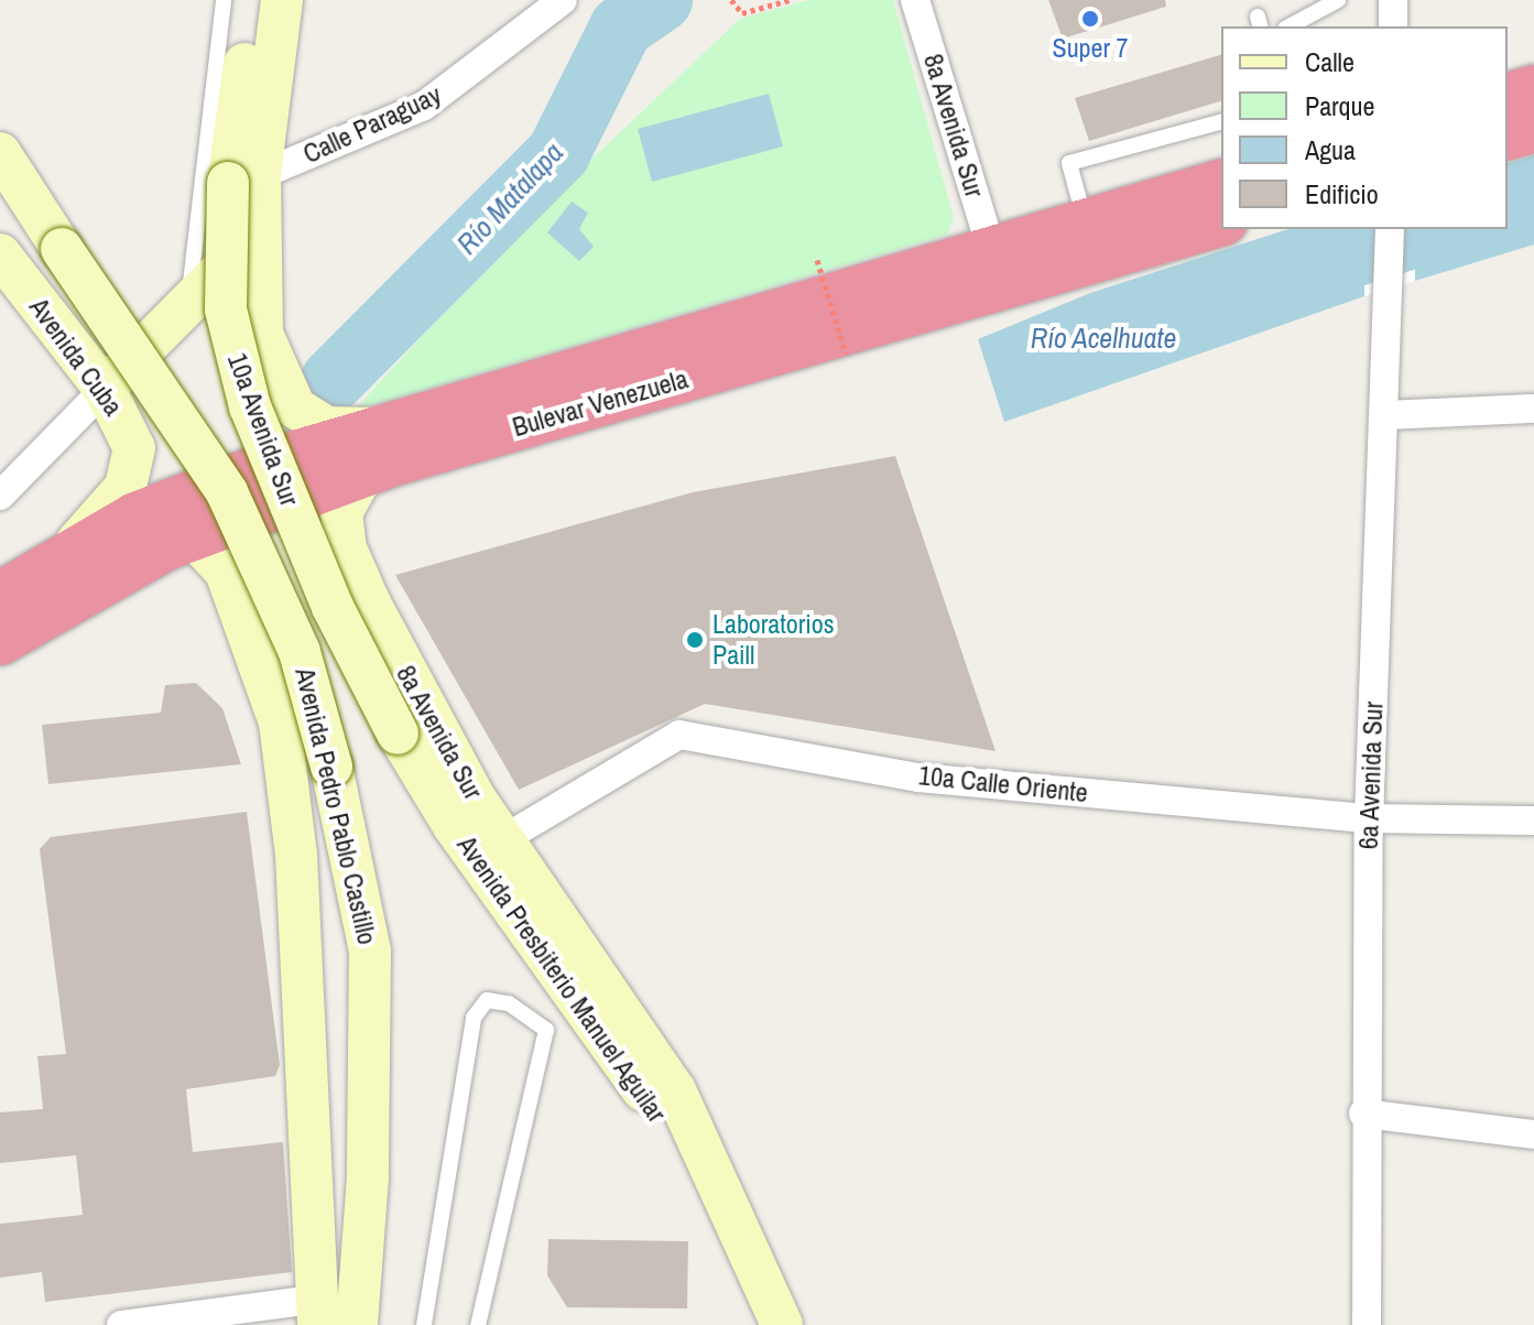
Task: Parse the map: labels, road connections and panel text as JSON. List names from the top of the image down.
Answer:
{
  "streets": {
    "highway": ["Bulevar Venezuela"],
    "street": [
      "Calle Paraguay",
      "8a Avenida Sur",
      "Avenida Cuba",
      "10a Avenida Sur",
      "6a Avenida Sur",
      "10a Calle Oriente",
      "Avenida Pedro Pablo Castillo",
      "Avenida Presbiterio Manuel Aguilar"
    ]
  },
  "crossings": [
    ["Calle Paraguay", "10a Avenida Sur"],
    ["8a Avenida Sur", "Bulevar Venezuela"],
    ["8a Avenida Sur", "10a Avenida Sur"],
    ["8a Avenida Sur", "10a Calle Oriente"],
    ["Avenida Cuba", "Bulevar Venezuela"],
    ["Bulevar Venezuela", "10a Avenida Sur"],
    ["Bulevar Venezuela", "Avenida Pedro Pablo Castillo"],
    ["10a Avenida Sur", "Avenida Presbiterio Manuel Aguilar"],
    ["6a Avenida Sur", "10a Calle Oriente"]
  ],
  "water": ["Río Matalapa", "Río Acelhuate"],
  "places": ["Super 7", "Laboratorios Paill"],
  "legend": [
    "Calle",
    "Parque",
    "Agua",
    "Edificio"
  ]
}
